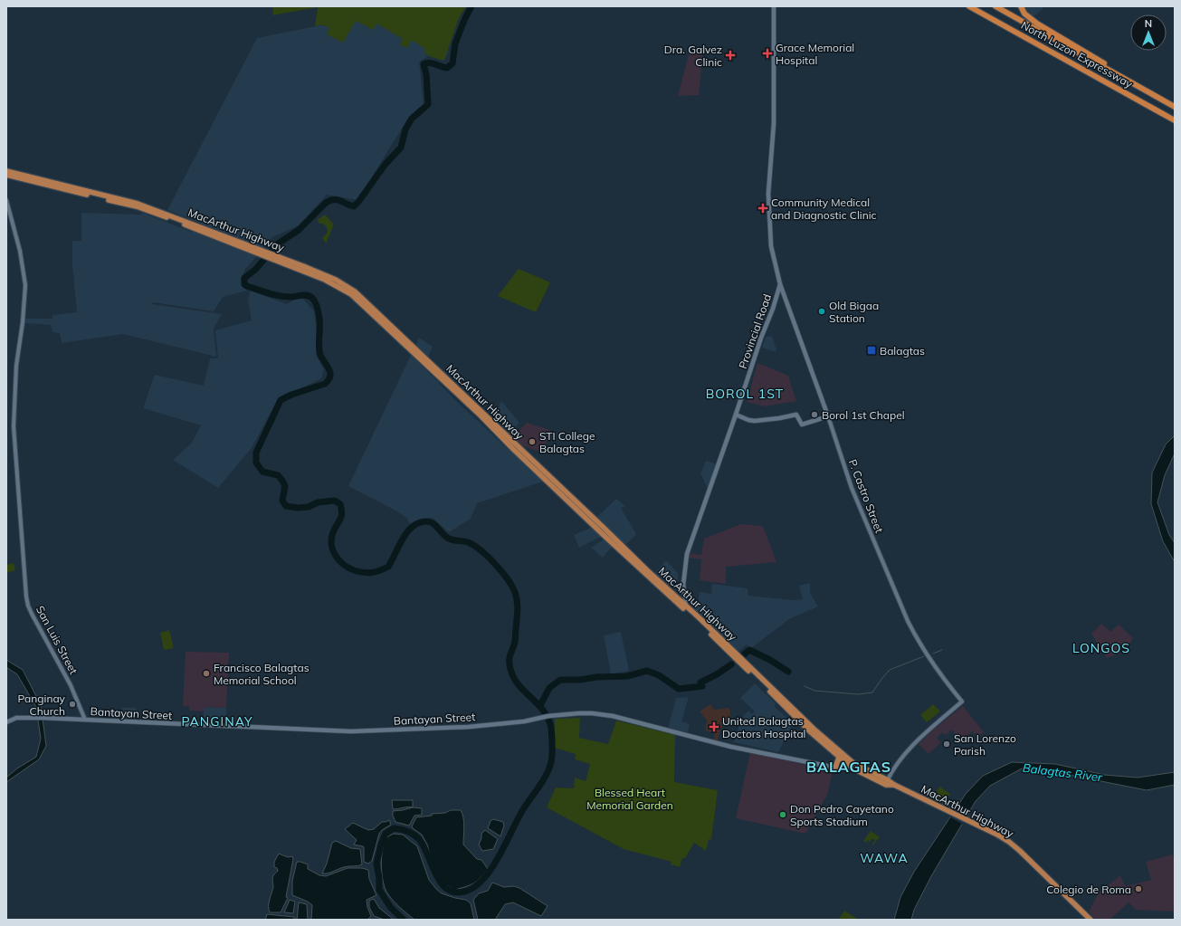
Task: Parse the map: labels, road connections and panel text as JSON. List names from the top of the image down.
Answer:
{
  "streets": {
    "highway": ["North Luzon Expressway", "MacArthur Highway"],
    "main road": ["Provincial Road", "P. Castro Street", "Bantayan Street"],
    "street": ["San Luis Street"]
  },
  "crossings": [
    ["MacArthur Highway", "Provincial Road"],
    ["MacArthur Highway", "P. Castro Street"],
    ["MacArthur Highway", "Bantayan Street"],
    ["Provincial Road", "P. Castro Street"],
    ["San Luis Street", "Bantayan Street"]
  ],
  "districts": [
    "BOROL 1ST",
    "LONGOS",
    "PANGINAY",
    "BALAGTAS",
    "WAWA"
  ],
  "water": ["Balagtas River"],
  "parks": ["Blessed Heart Memorial Garden"],
  "places": {
    "health": [
      "Grace Memorial Hospital",
      "Dra. Galvez Clinic",
      "Community Medical and Diagnostic Clinic",
      "United Balagtas Doctors Hospital"
    ],
    "other": [
      "Old Bigaa Station",
      "Borol 1st Chapel",
      "STI College Balagtas",
      "Francisco Balagtas Memorial School",
      "Panginay Church",
      "San Lorenzo Parish",
      "Don Pedro Cayetano Sports Stadium",
      "Colegio de Roma"
    ],
    "transit": ["Balagtas"]
  },
  "north": "top"
}
